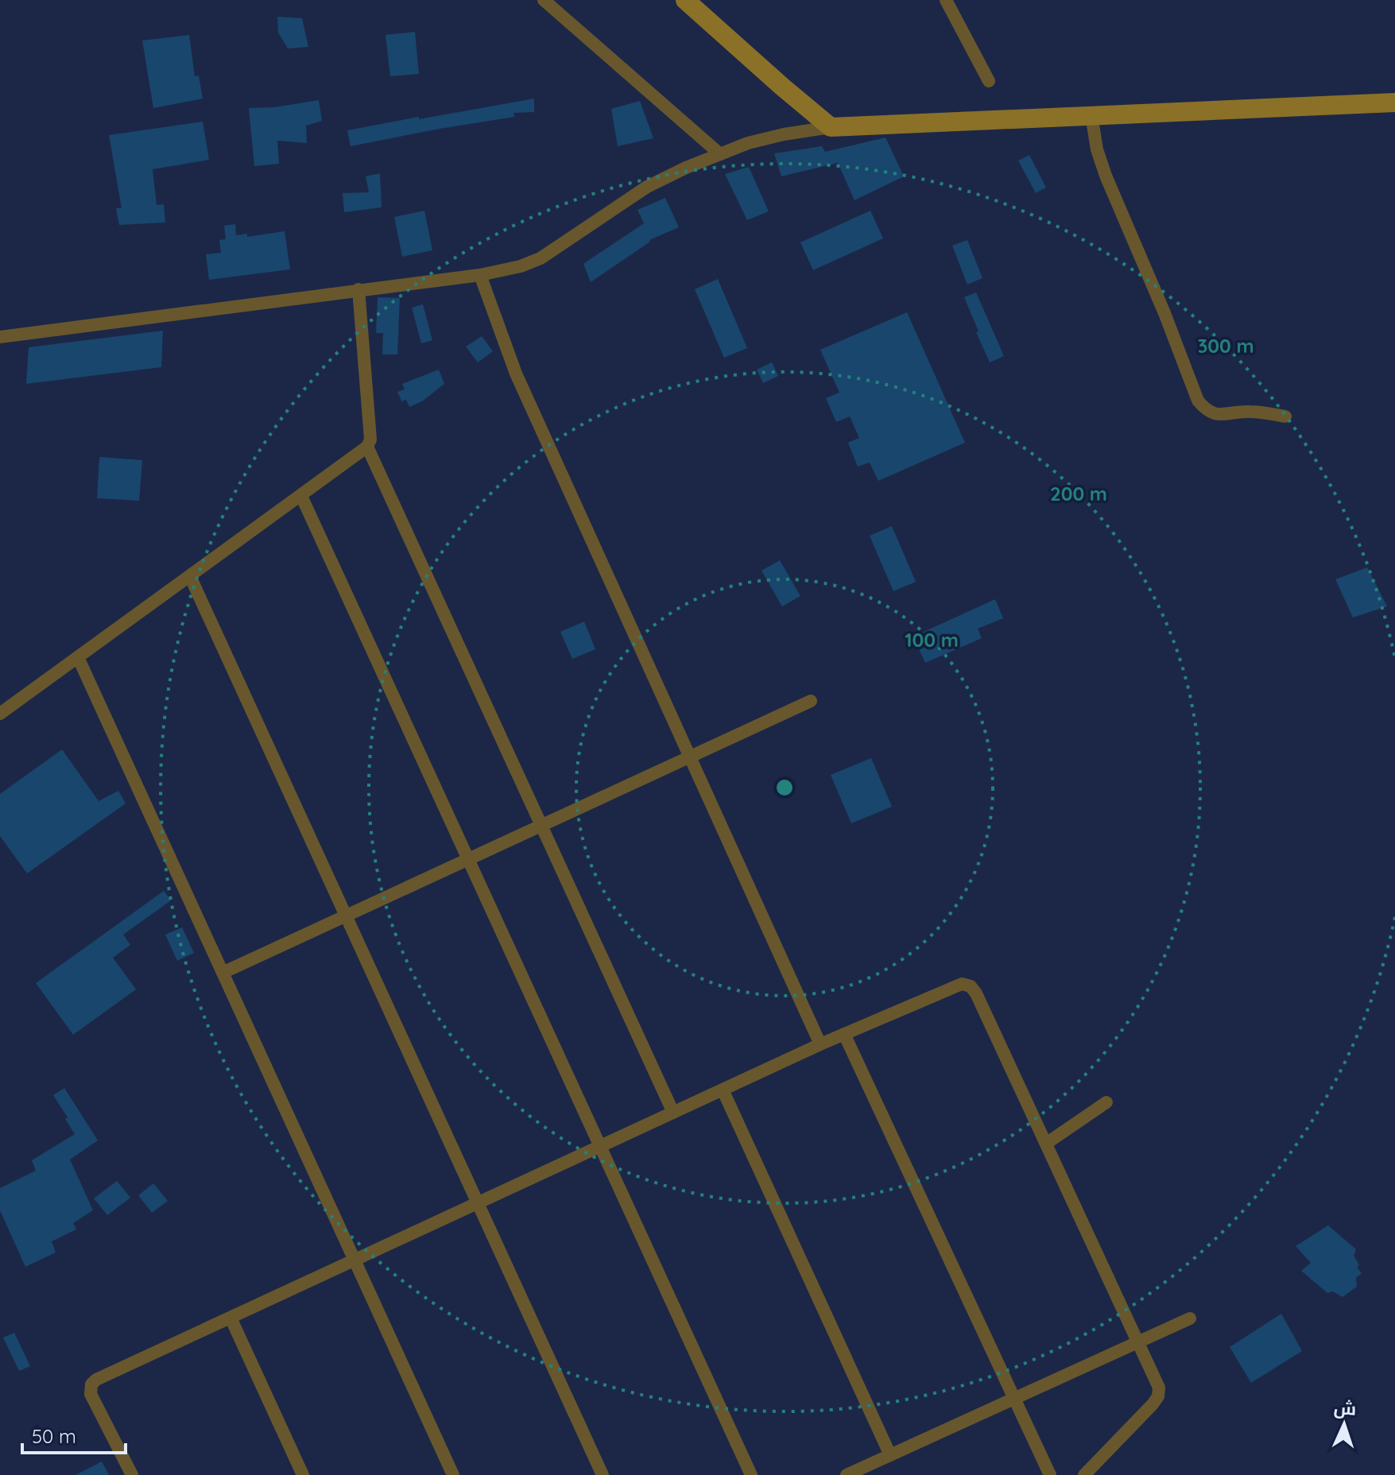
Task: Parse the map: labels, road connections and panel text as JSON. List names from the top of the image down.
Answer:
{
  "scale_bar": "50 m",
  "north": "top",
  "rings": ["300 m", "200 m", "100 m"]
}
